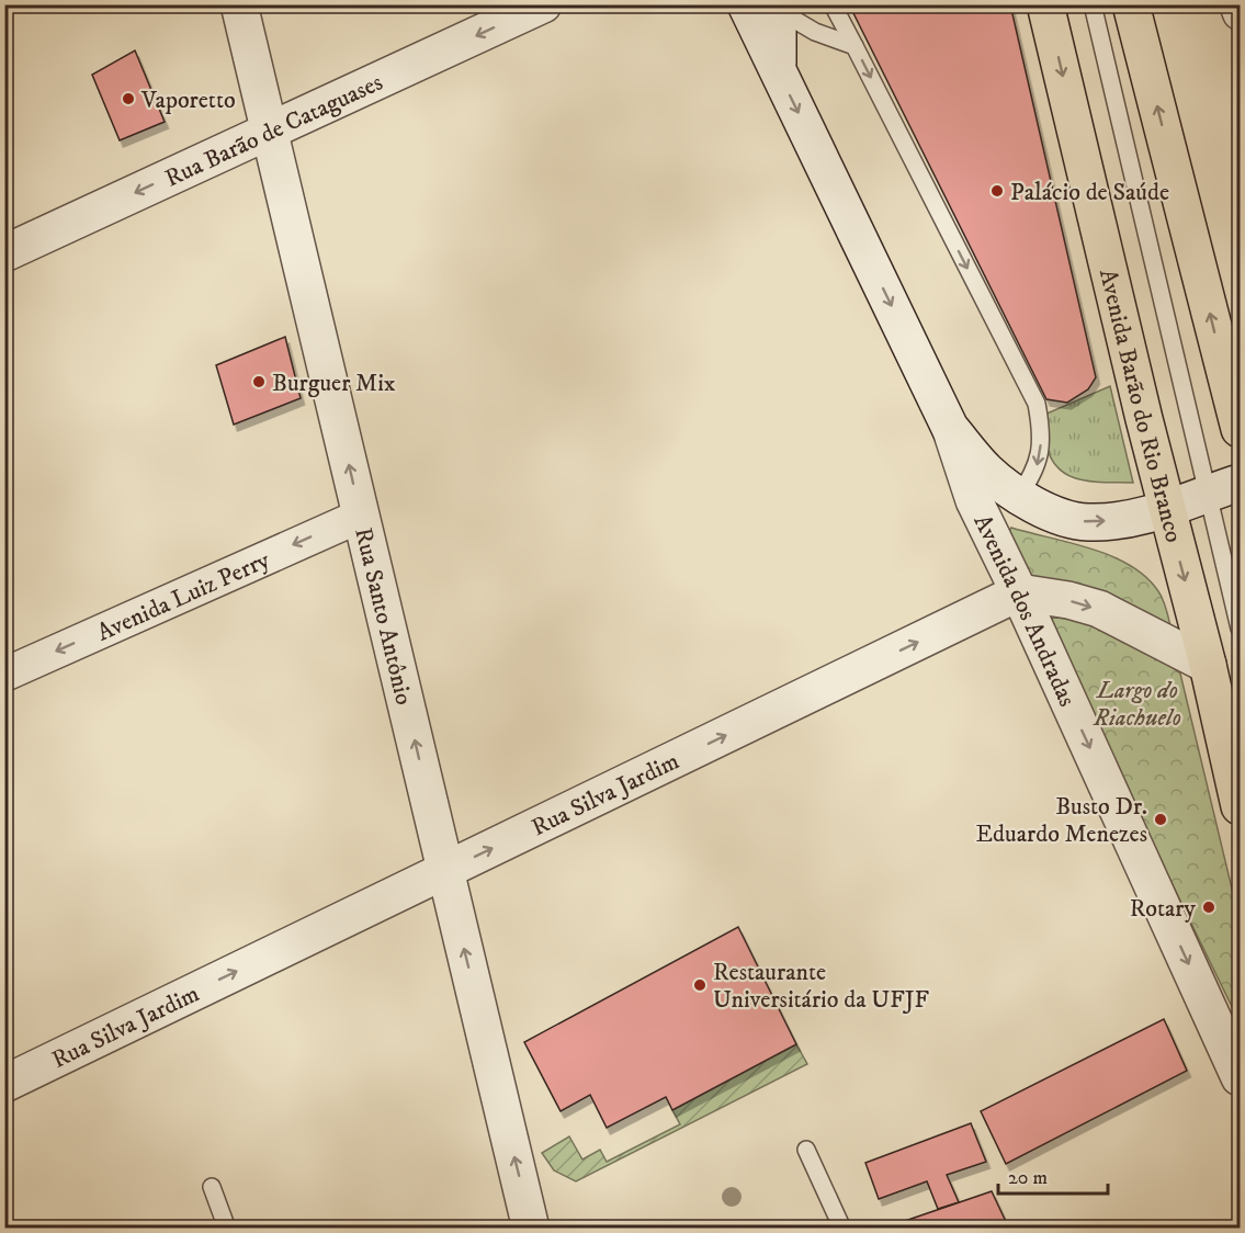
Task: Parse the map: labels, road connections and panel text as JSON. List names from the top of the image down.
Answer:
{
  "streets": {
    "main road": ["Avenida Barão do Rio Branco"],
    "street": [
      "Rua Barão de Cataguases",
      "Avenida Luiz Perry",
      "Avenida dos Andradas",
      "Rua Santo Antônio",
      "Rua Silva Jardim"
    ]
  },
  "crossings": [
    ["Rua Barão de Cataguases", "Rua Santo Antônio"],
    ["Avenida Barão do Rio Branco", "Avenida dos Andradas"],
    ["Avenida Luiz Perry", "Rua Santo Antônio"],
    ["Avenida dos Andradas", "Rua Silva Jardim"],
    ["Rua Santo Antônio", "Rua Silva Jardim"]
  ],
  "one_way": [
    "Rua Barão de Cataguases",
    "Avenida Luiz Perry",
    "Avenida dos Andradas",
    "Rua Santo Antônio",
    "Rua Silva Jardim"
  ],
  "parks": ["Largo do Riachuelo"],
  "places": [
    "Vaporetto",
    "Palácio de Saúde",
    "Burguer Mix",
    "Busto Dr. Eduardo Menezes",
    "Rotary",
    "Restaurante Universitário da UFJF"
  ],
  "scale_bar": "20 m"
}
